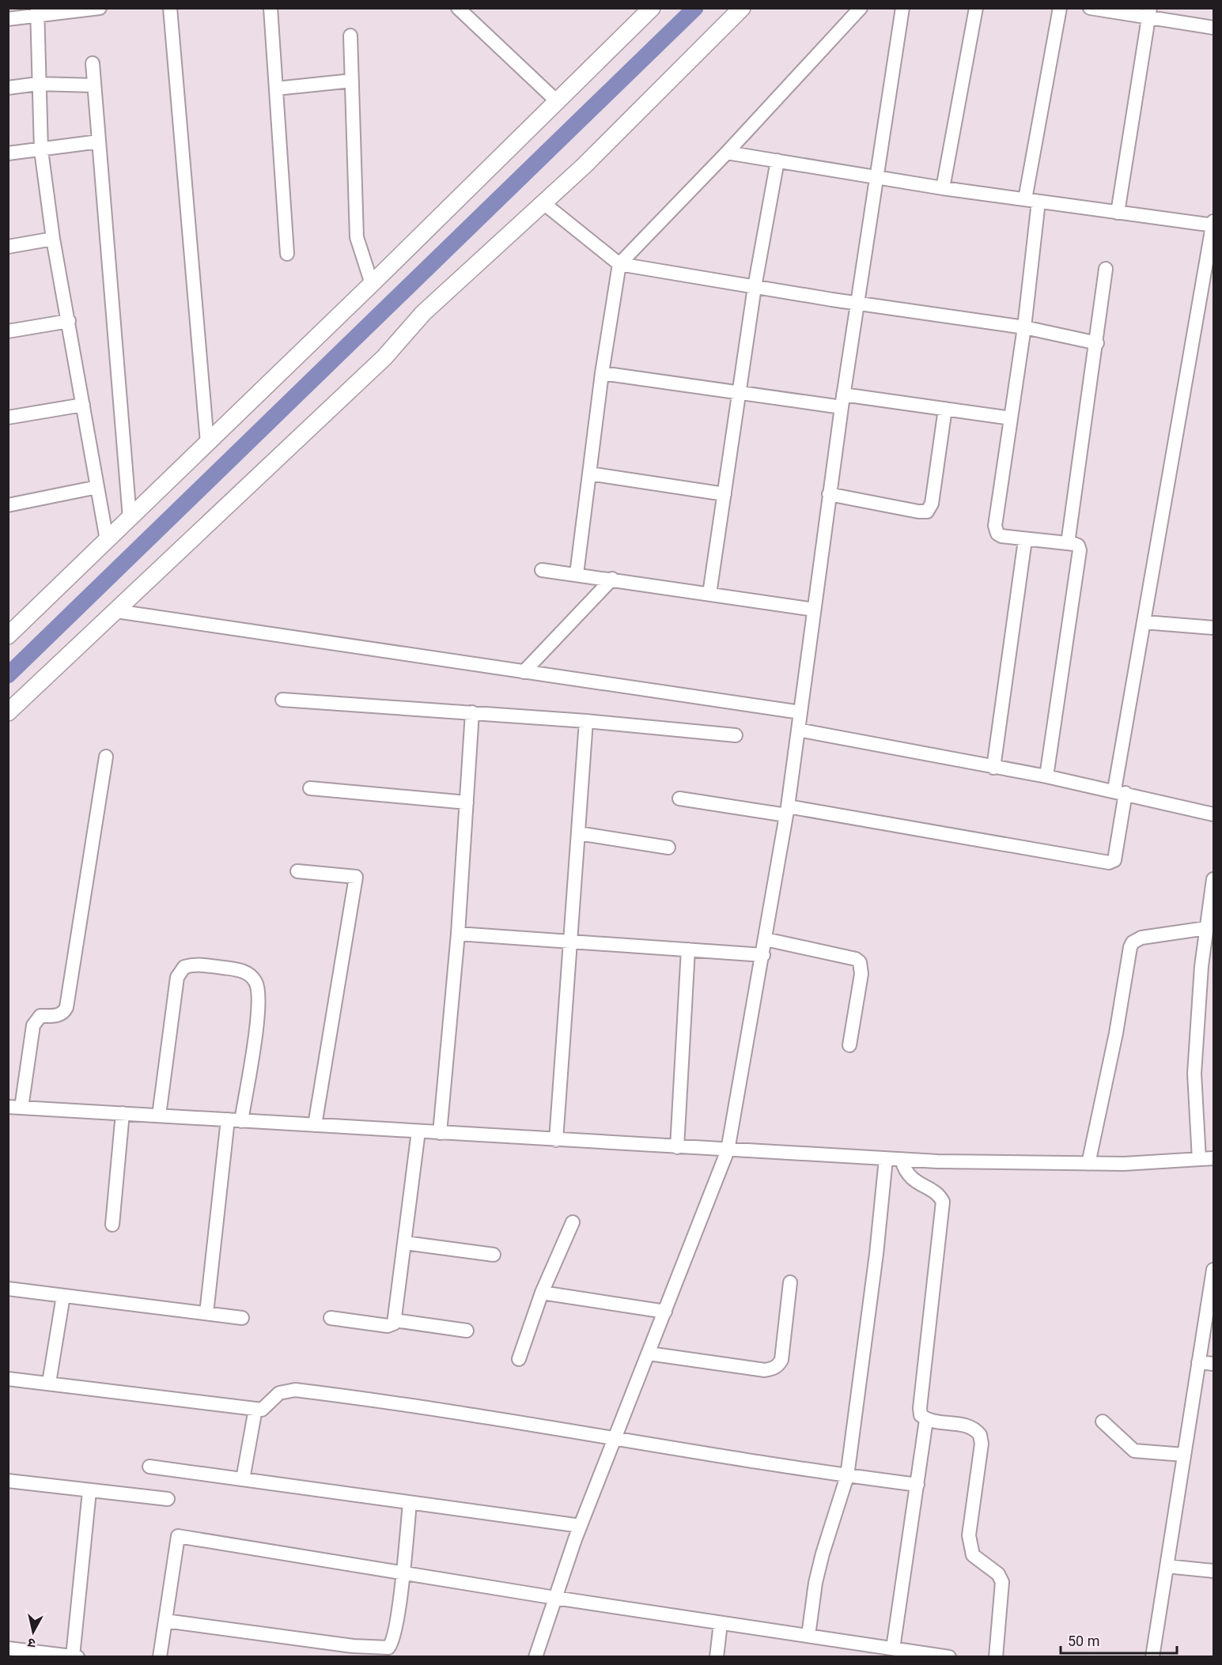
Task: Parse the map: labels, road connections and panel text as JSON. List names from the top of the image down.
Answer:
{
  "scale_bar": "50 m",
  "north": "bottom"
}
